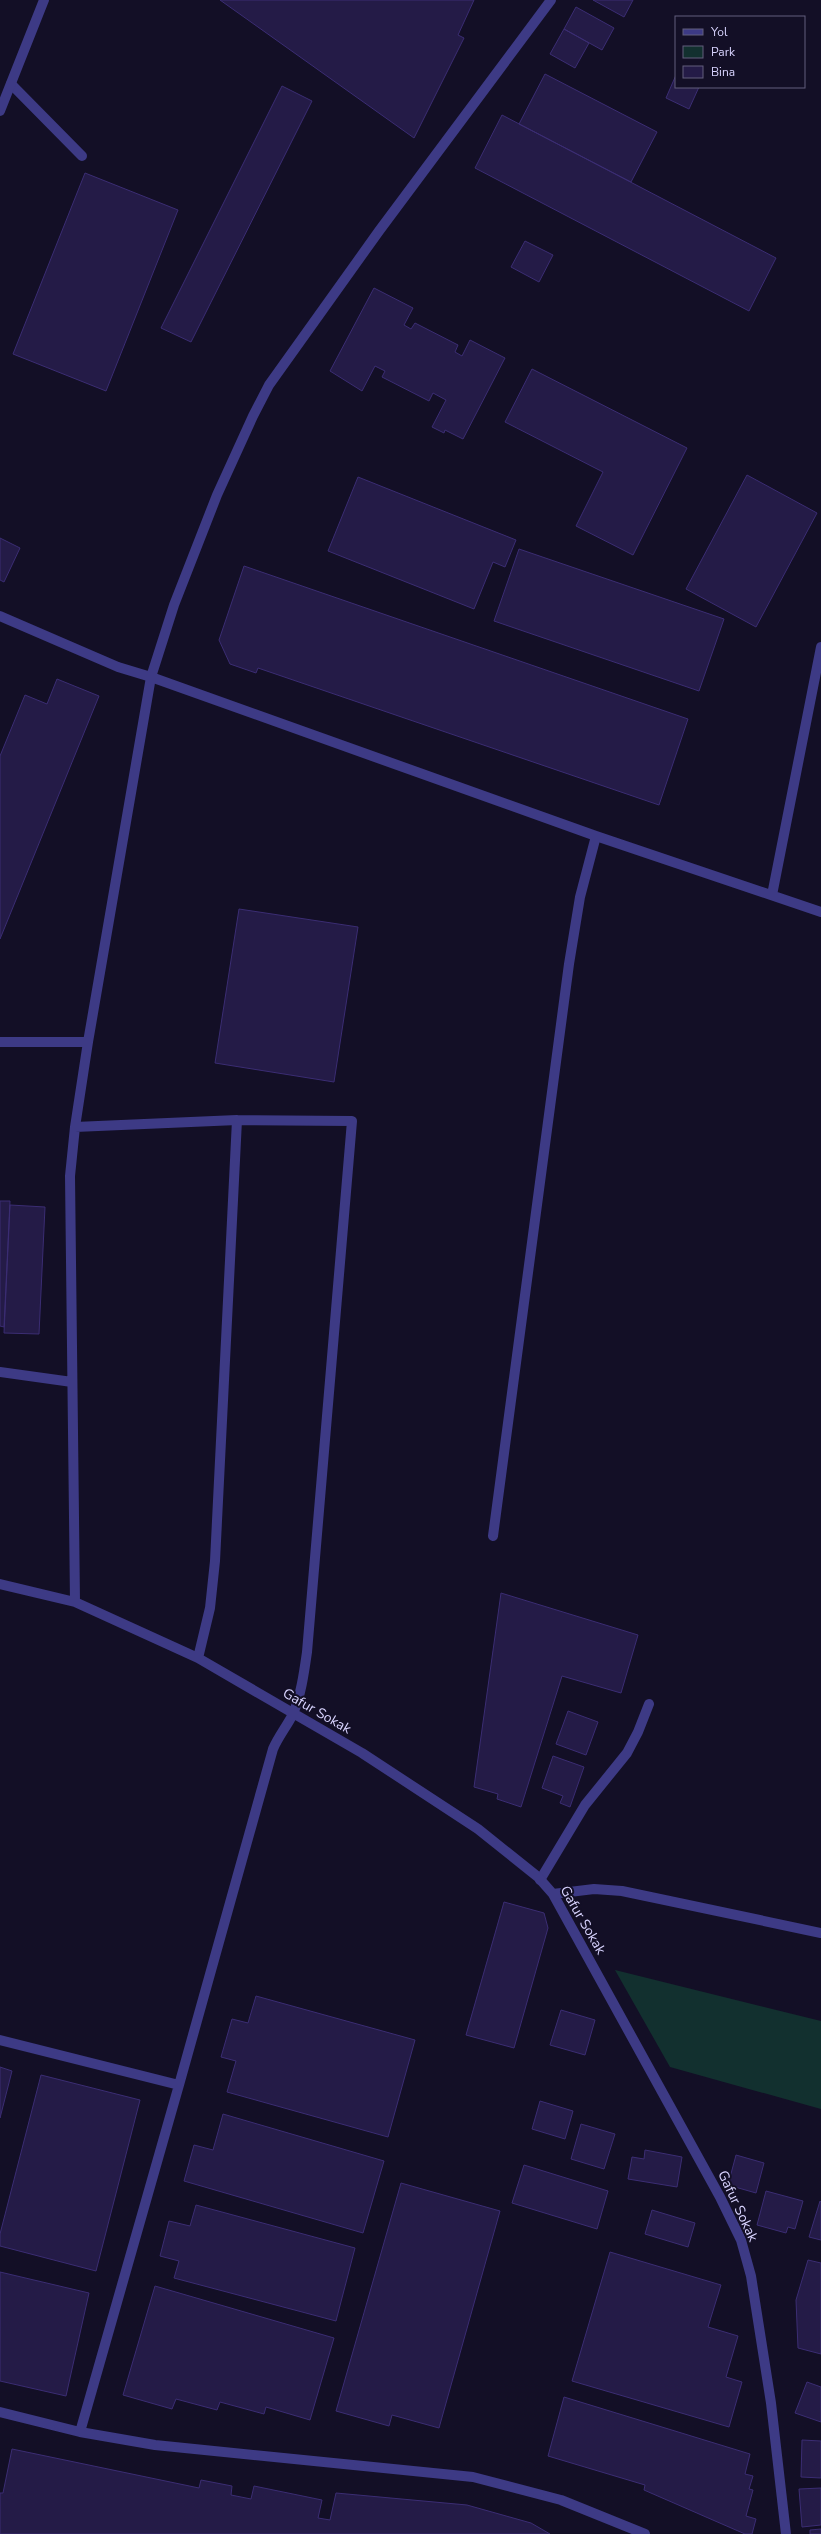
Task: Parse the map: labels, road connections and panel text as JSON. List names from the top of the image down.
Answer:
{
  "streets": {
    "street": ["Gafur Sokak"]
  },
  "legend": ["Yol", "Park", "Bina"]
}
